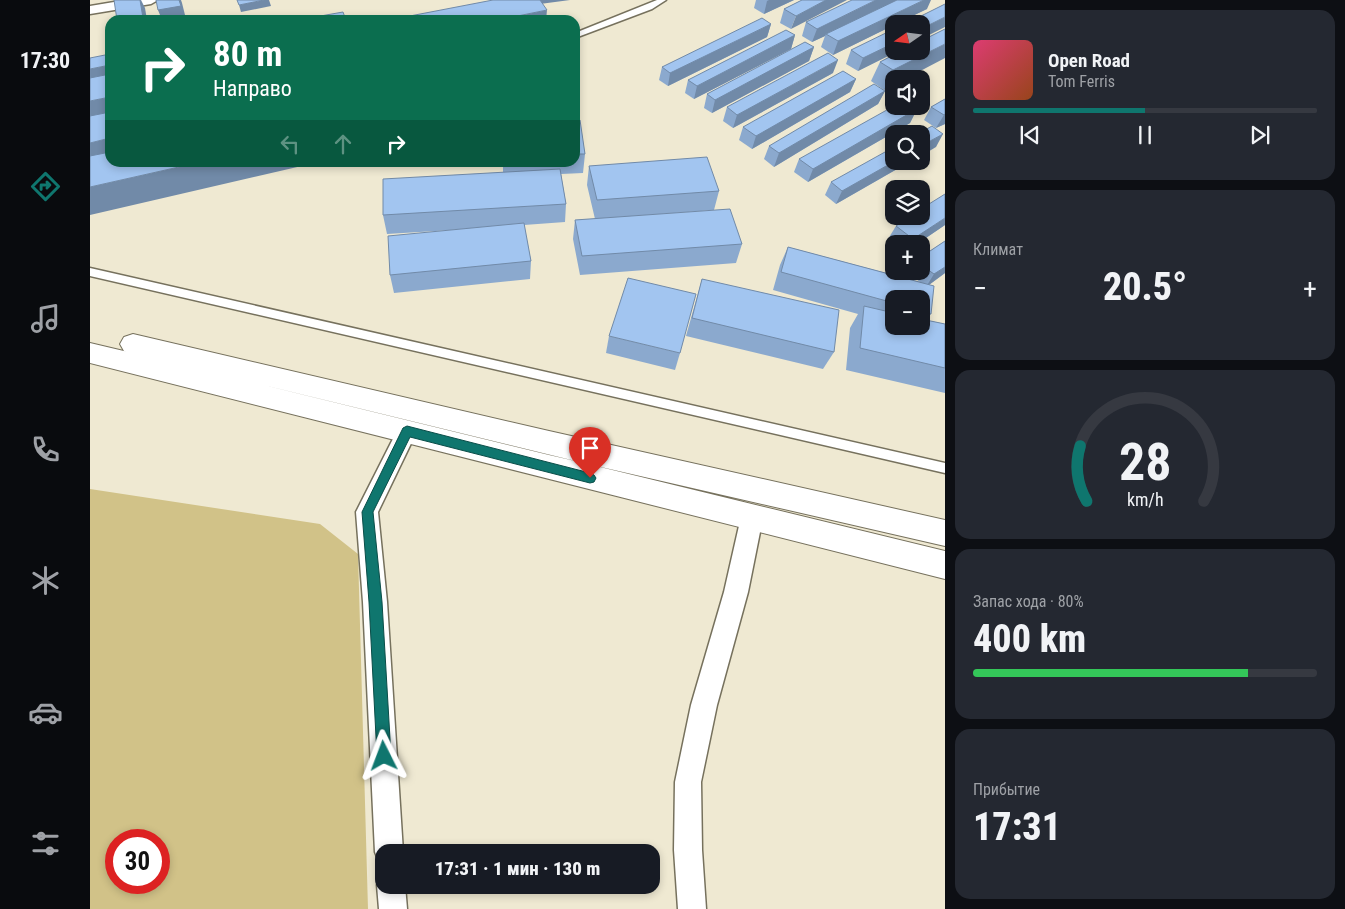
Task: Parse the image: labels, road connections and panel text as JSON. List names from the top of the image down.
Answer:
{
  "north": "left",
  "page": {
    "tabs": "17:30",
    "map_buttons": ["+", "−"],
    "turn": ["80 m", "Направо"],
    "song": ["Open Road", "Tom Ferris"],
    "tile": [
      "Климат",
      ["Запас хода · 80%", "400 km"],
      ["Прибытие", "17:31"]
    ],
    "heat": ["−", "20.5°", "+"],
    "limit": "30",
    "trip": "17:31 · 1 мин · 130 m",
    "gauge": ["28", "km/h"]
  }
}
